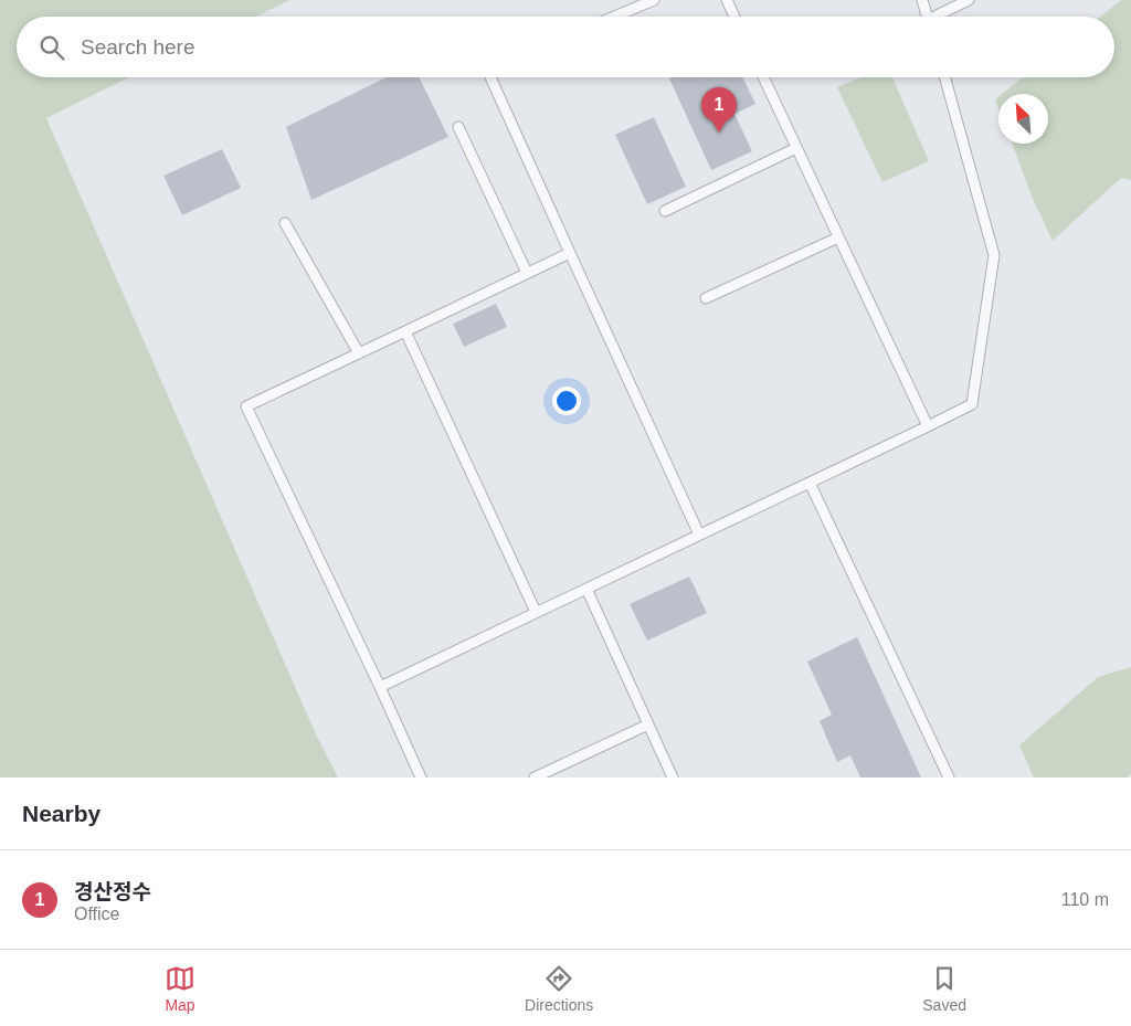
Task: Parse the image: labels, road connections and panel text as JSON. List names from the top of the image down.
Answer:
{
  "north": "top left",
  "page": {
    "search": "Search here",
    "pins": "1",
    "heading": "Nearby",
    "list": [
      {
        "mark": "1",
        "name": "경산정수",
        "note": "Office",
        "value": "110 m"
      }
    ],
    "nav": ["Map", "Directions", "Saved"]
  }
}
